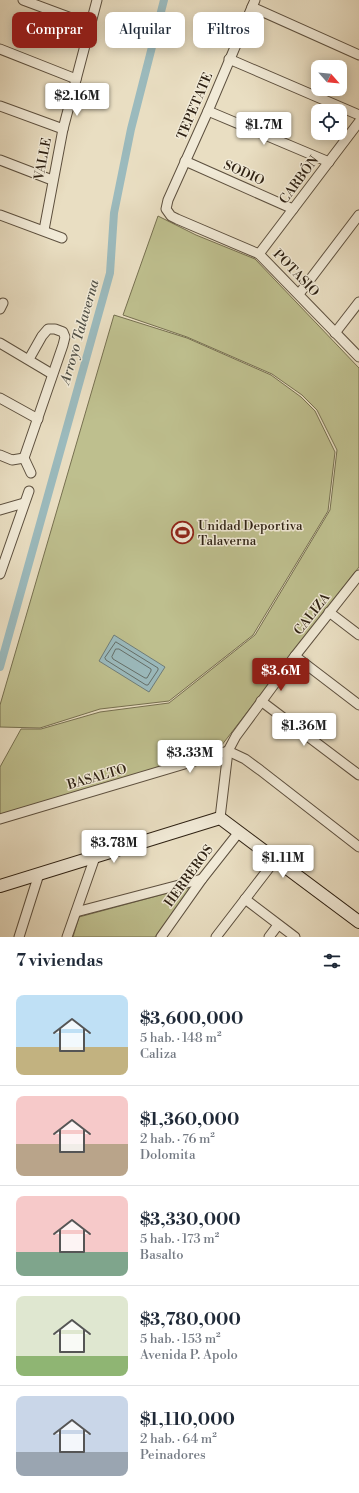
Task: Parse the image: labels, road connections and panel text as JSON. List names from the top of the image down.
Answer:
{
  "streets": {
    "street": [
      "TEPETATE",
      "VALLE",
      "SODIO",
      "CARBÓN",
      "POTASIO",
      "CALIZA",
      "BASALTO",
      "HERREROS"
    ]
  },
  "crossings": [
    ["TEPETATE", "SODIO"],
    ["TEPETATE", "POTASIO"],
    ["SODIO", "CARBÓN"],
    ["CARBÓN", "POTASIO"],
    ["CALIZA", "BASALTO"]
  ],
  "water": ["Arroyo Talaverna"],
  "places": {
    "sports": ["Unidad Deportiva Talaverna"]
  },
  "north": "bottom right",
  "page": {
    "chip": ["Comprar", "Alquilar", "Filtros"],
    "price": [
      "$2.16M",
      "$1.7M",
      "$3.6M",
      "$1.36M",
      "$3.33M",
      "$3.78M",
      "$1.11M"
    ],
    "heading": "7 viviendas",
    "list": [
      {
        "name": "$3,600,000",
        "note": "5 hab. · 148 m² · Caliza"
      },
      {
        "name": "$1,360,000",
        "note": "2 hab. · 76 m² · Dolomita"
      },
      {
        "name": "$3,330,000",
        "note": "5 hab. · 173 m² · Basalto"
      },
      {
        "name": "$3,780,000",
        "note": "5 hab. · 153 m² · Avenida P. Apolo"
      },
      {
        "name": "$1,110,000",
        "note": "2 hab. · 64 m² · Peinadores"
      }
    ]
  }
}
